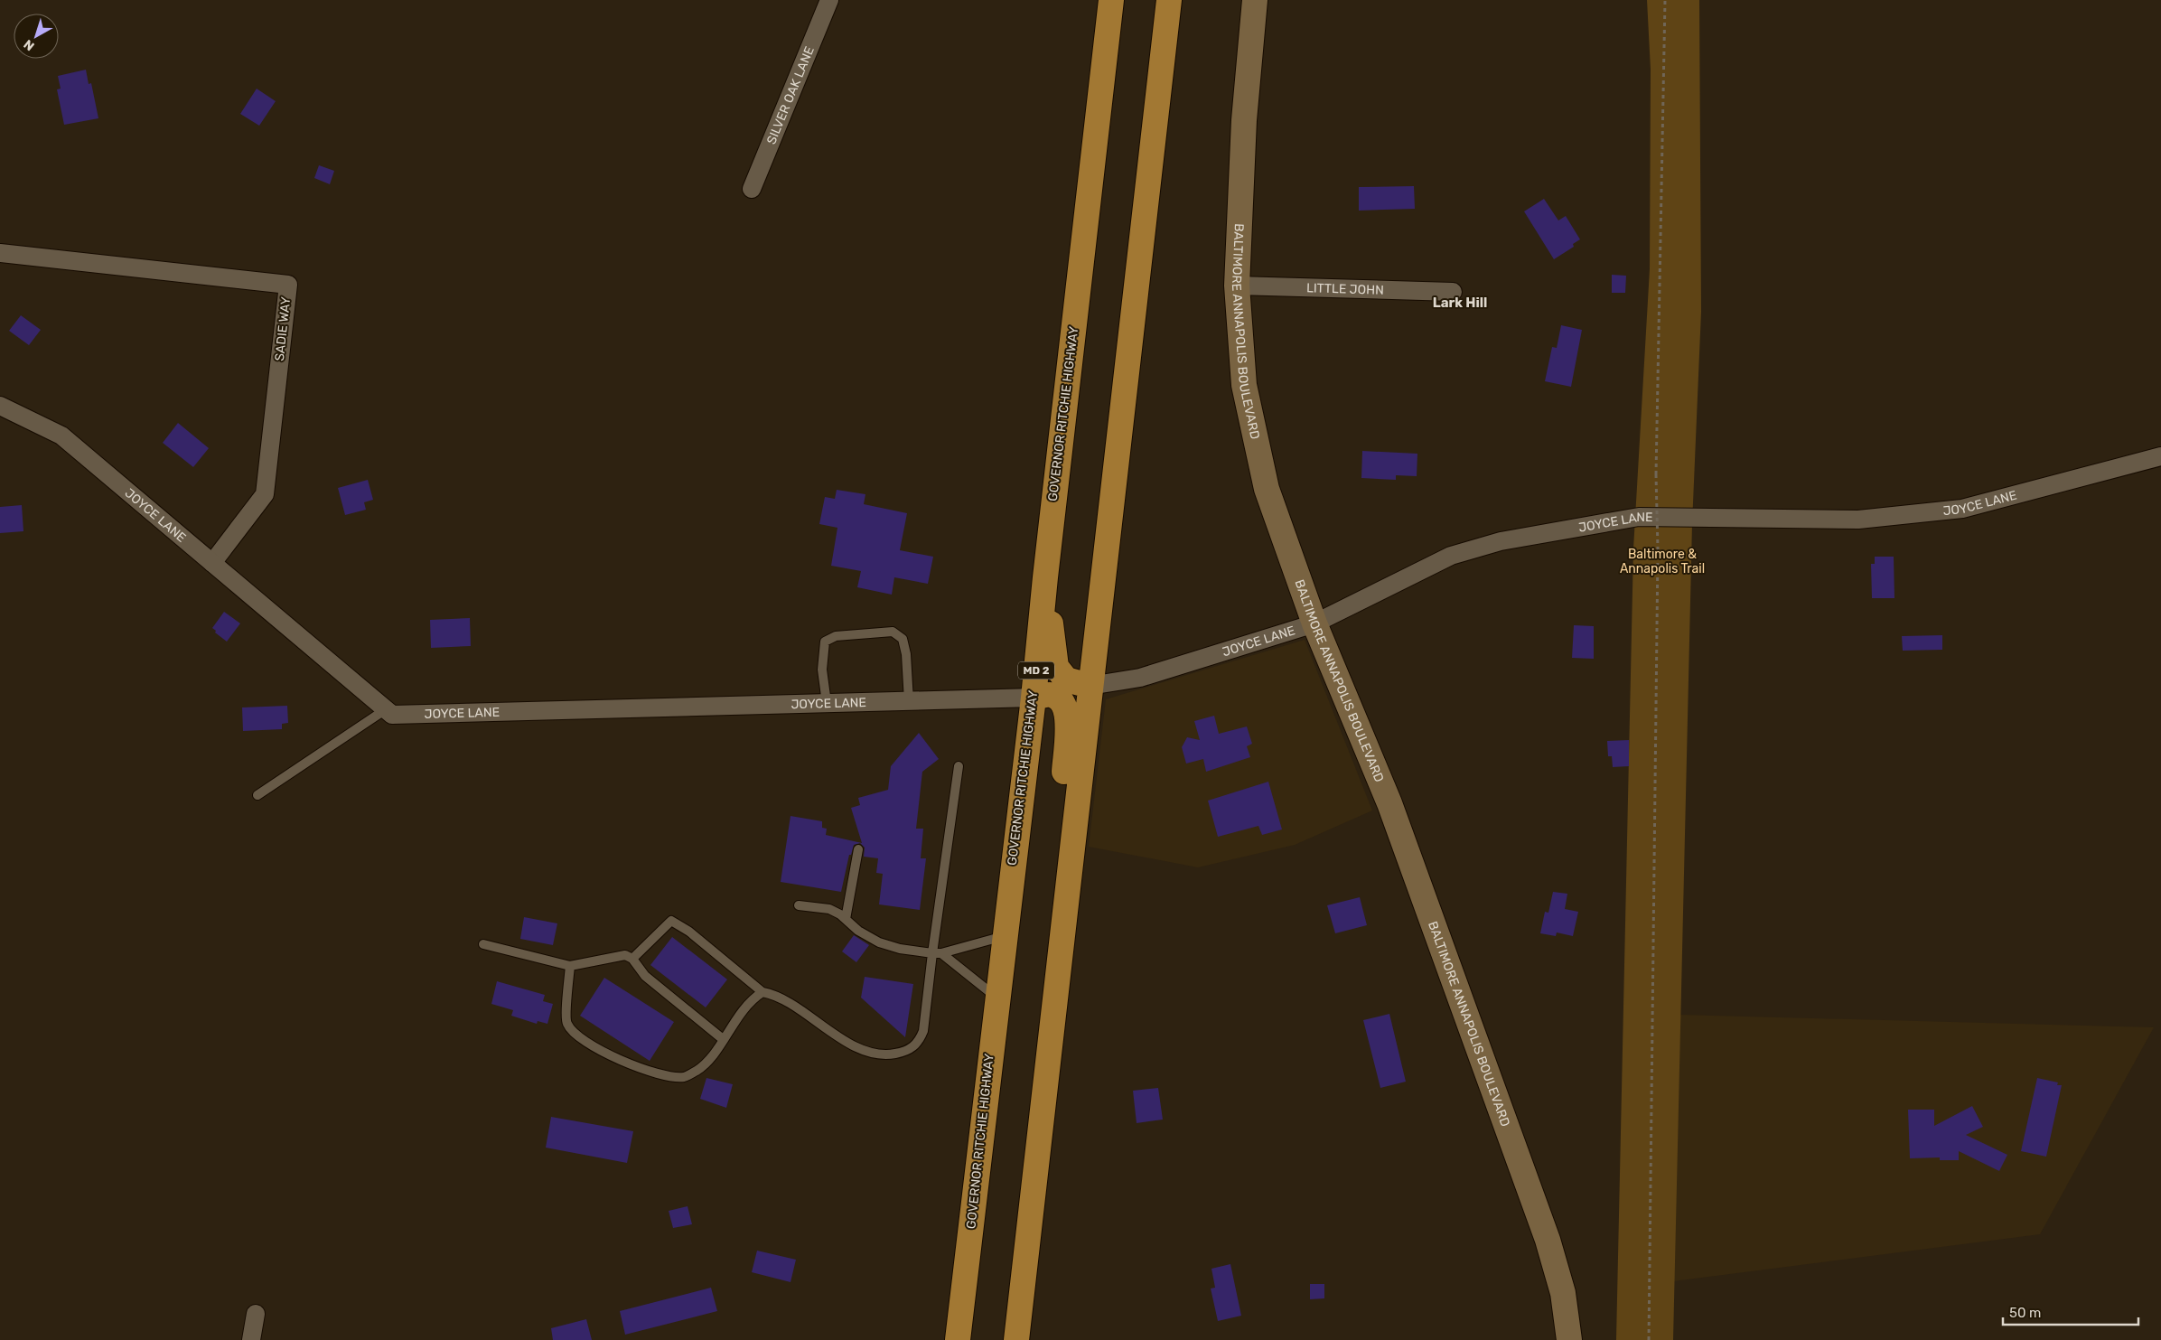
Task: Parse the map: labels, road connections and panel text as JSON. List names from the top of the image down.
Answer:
{
  "streets": {
    "highway": ["GOVERNOR RITCHIE HIGHWAY", "MD 2"],
    "street": [
      "SILVER OAK LANE",
      "LITTLE JOHN",
      "SADIE WAY",
      "BALTIMORE ANNAPOLIS BOULEVARD",
      "JOYCE LANE"
    ]
  },
  "crossings": [
    ["LITTLE JOHN", "BALTIMORE ANNAPOLIS BOULEVARD"],
    ["SADIE WAY", "JOYCE LANE"],
    ["BALTIMORE ANNAPOLIS BOULEVARD", "JOYCE LANE"],
    ["GOVERNOR RITCHIE HIGHWAY", "JOYCE LANE"]
  ],
  "districts": ["Lark Hill"],
  "parks": ["Baltimore & Annapolis Trail"],
  "scale_bar": "50 m",
  "north": "bottom left"
}
